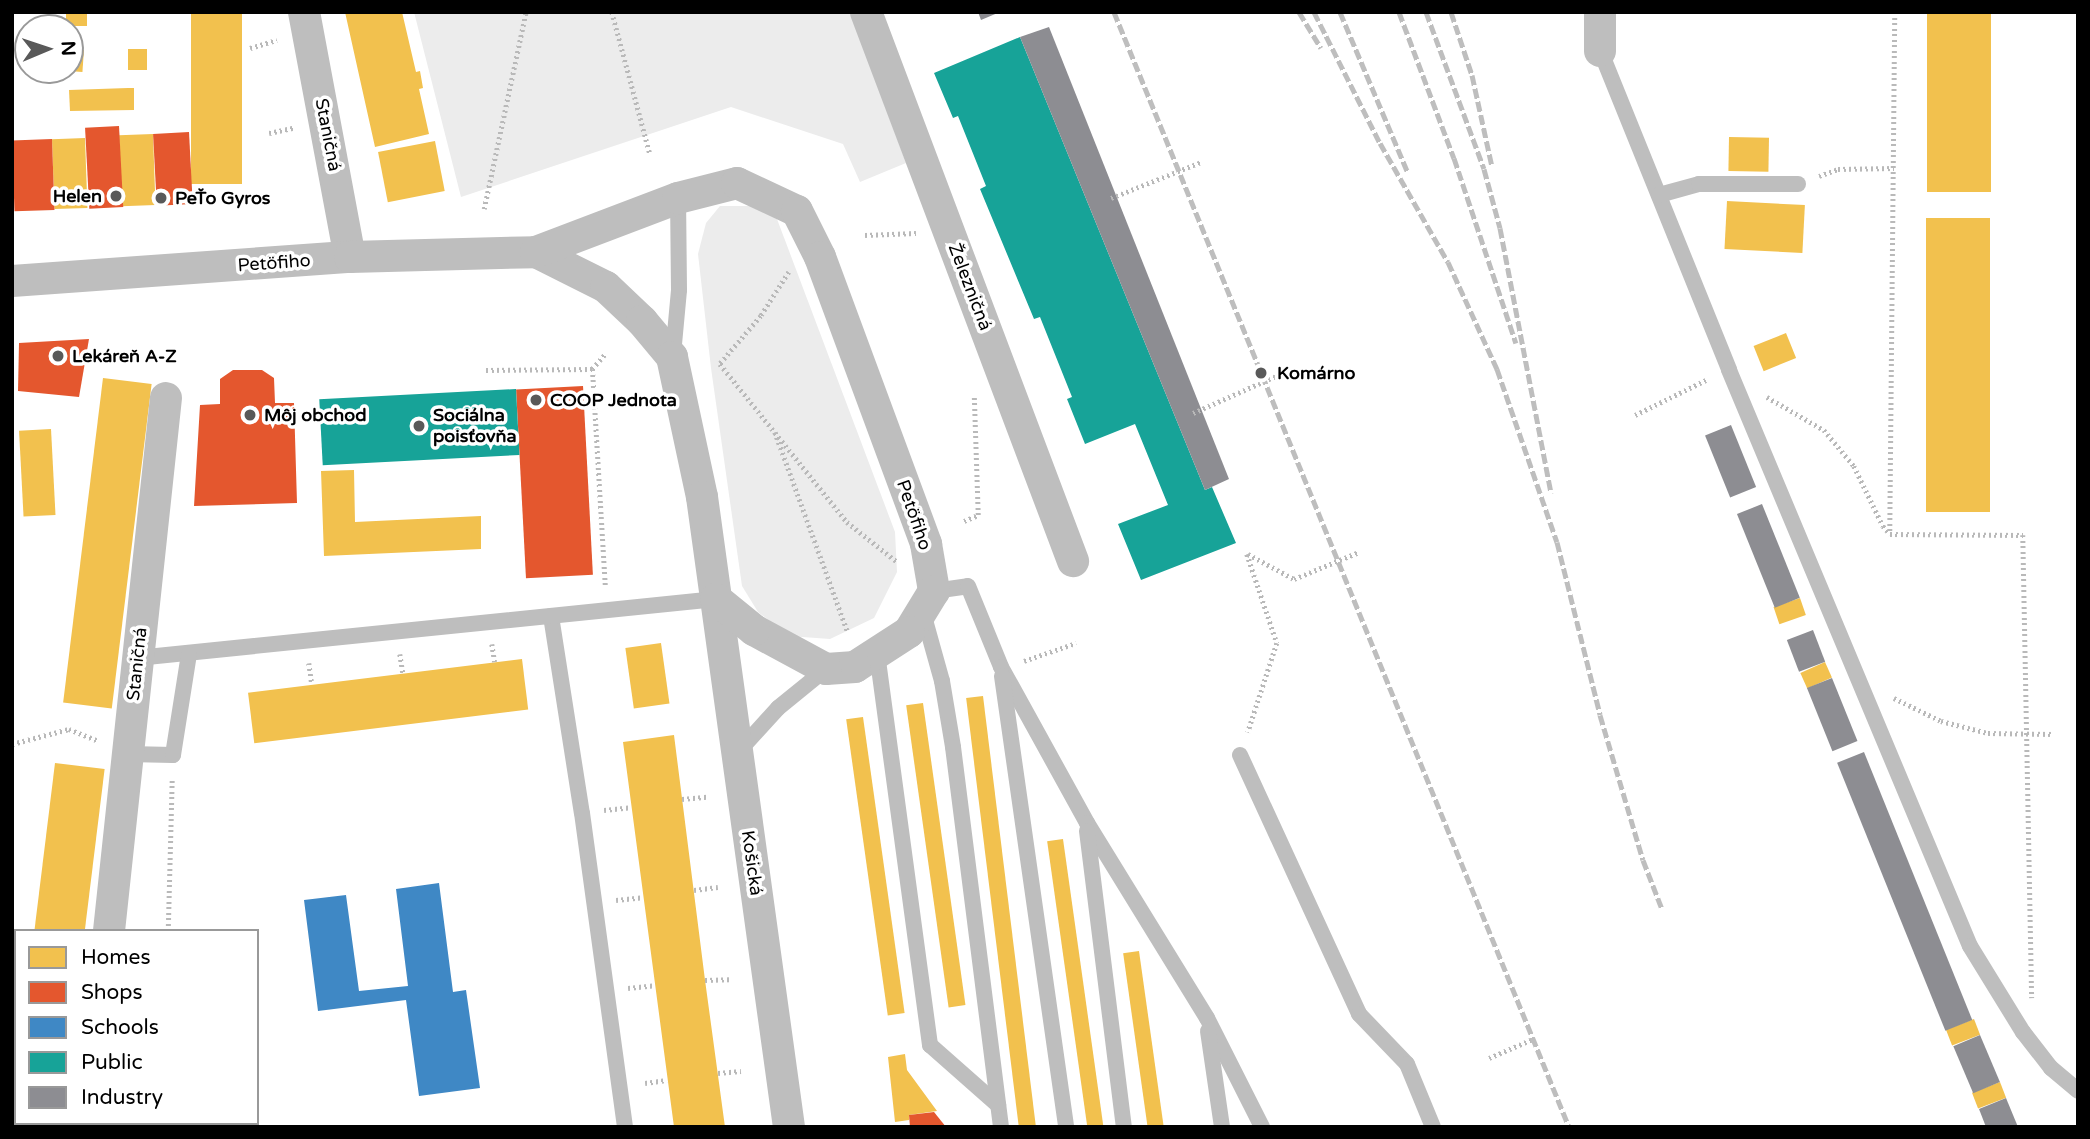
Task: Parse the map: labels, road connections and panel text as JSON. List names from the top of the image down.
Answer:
{
  "streets": {
    "street": [
      "Staničná",
      "Petöfiho",
      "Železničná",
      "Košická"
    ]
  },
  "crossings": [
    ["Staničná", "Petöfiho"],
    ["Petöfiho", "Košická"]
  ],
  "places": [
    "Helen",
    "PeŤo Gyros",
    "Lekáreň A-Z",
    "Komárno",
    "COOP Jednota",
    "Môj obchod",
    "Sociálna poisťovňa"
  ],
  "legend": [
    "Homes",
    "Shops",
    "Schools",
    "Public",
    "Industry"
  ],
  "north": "right"
}
